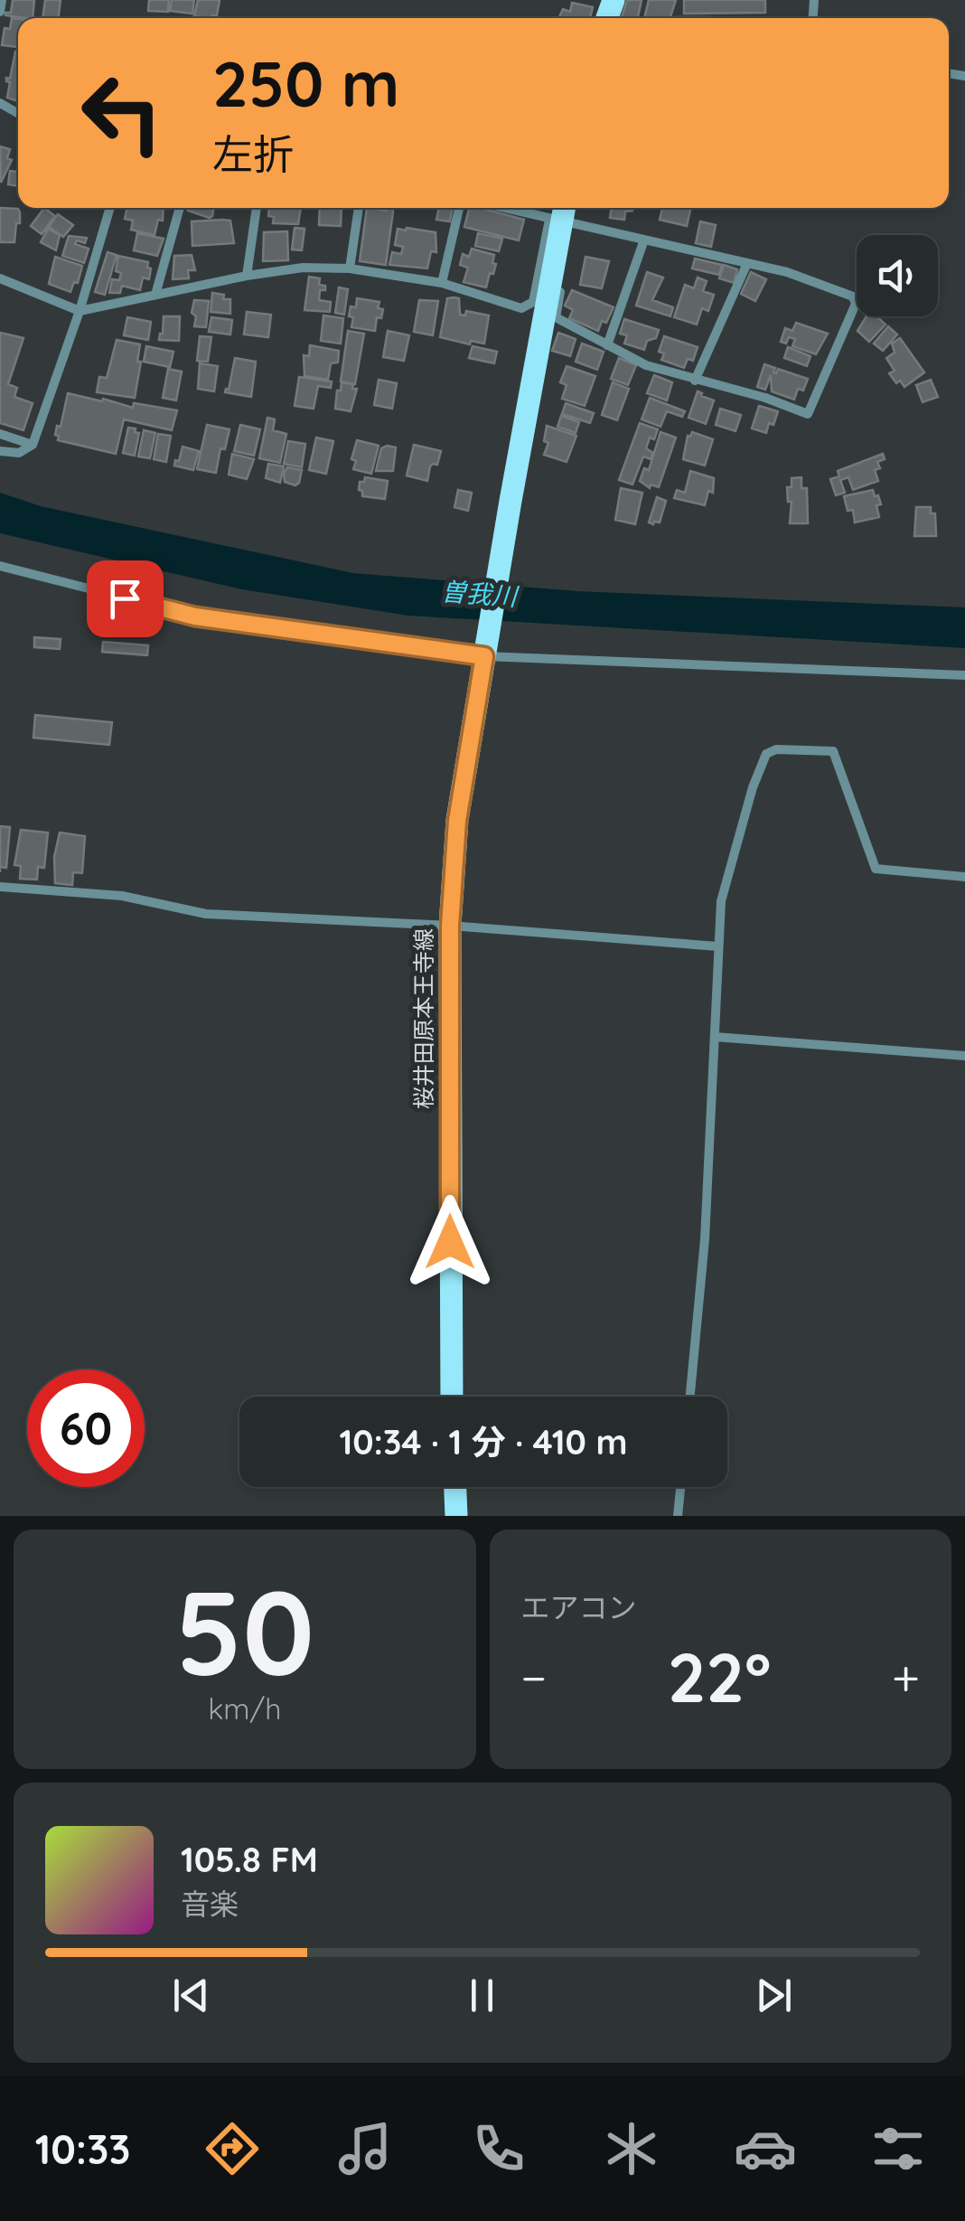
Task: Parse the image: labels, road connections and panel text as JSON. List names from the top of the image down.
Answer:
{
  "streets": {
    "main road": ["桜井田原本王寺線"]
  },
  "water": ["曽我川"],
  "page": {
    "turn": ["250 m", "左折"],
    "limit": "60",
    "trip": "10:34 · 1 分 · 410 m",
    "tile": [
      ["50", "km/h"],
      "エアコン"
    ],
    "heat": ["−", "22°", "+"],
    "song": ["105.8 FM", "音楽"],
    "tabs": "10:33"
  }
}
